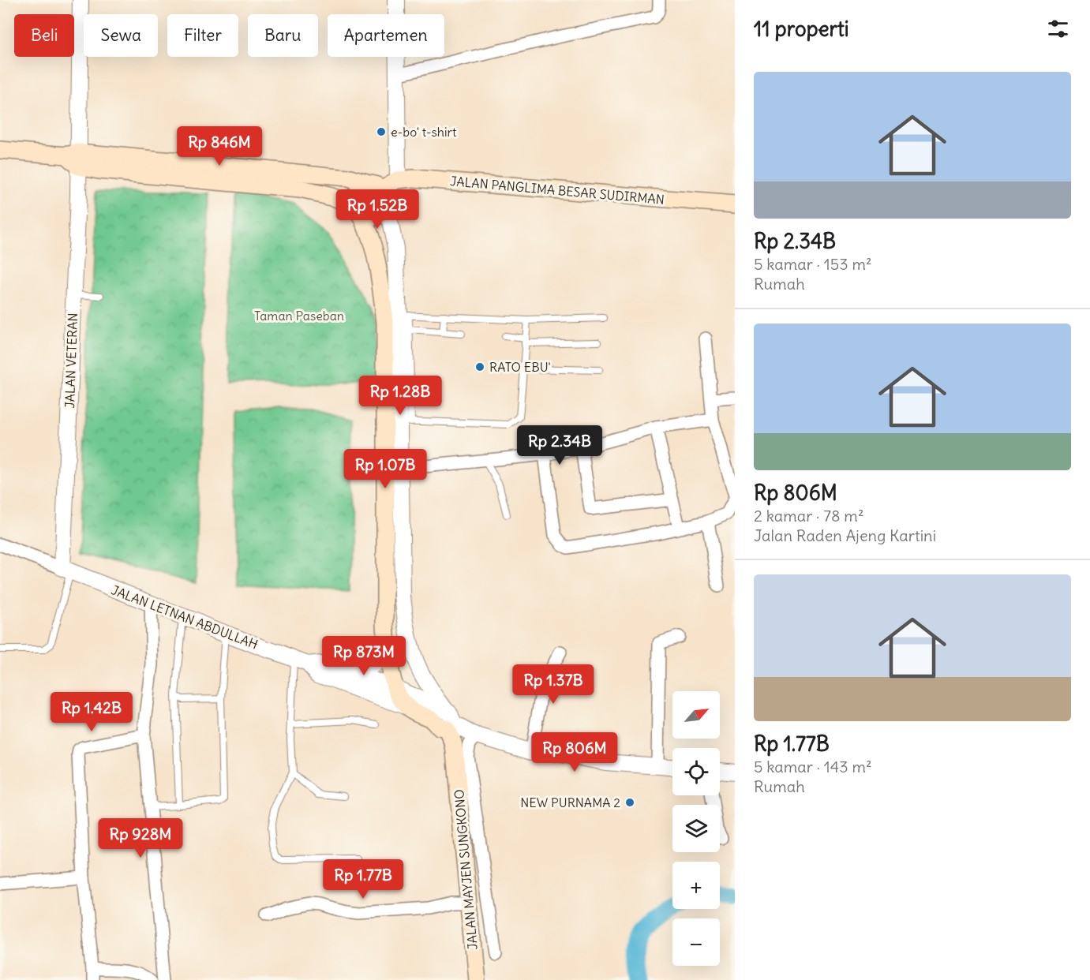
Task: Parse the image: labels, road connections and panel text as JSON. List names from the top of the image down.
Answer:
{
  "streets": {
    "main road": ["JALAN PANGLIMA BESAR SUDIRMAN", "JALAN MAYJEN SUNGKONO"],
    "street": ["JALAN VETERAN", "JALAN LETNAN ABDULLAH"]
  },
  "crossings": [
    ["JALAN VETERAN", "JALAN LETNAN ABDULLAH"],
    ["JALAN LETNAN ABDULLAH", "JALAN MAYJEN SUNGKONO"]
  ],
  "parks": ["Taman Paseban"],
  "places": ["e-bo' t-shirt", "RATO EBU'", "NEW PURNAMA 2"],
  "north": "top right",
  "page": {
    "heading": "11 properti",
    "chip": [
      "Beli",
      "Sewa",
      "Filter",
      "Baru",
      "Apartemen"
    ],
    "list": [
      {
        "name": "Rp 2.34B",
        "note": "5 kamar · 153 m² · Rumah"
      },
      {
        "name": "Rp 806M",
        "note": "2 kamar · 78 m² · Jalan Raden Ajeng Kartini"
      },
      {
        "name": "Rp 1.77B",
        "note": "5 kamar · 143 m² · Rumah"
      }
    ],
    "price": [
      "Rp 846M",
      "Rp 1.52B",
      "Rp 1.28B",
      "Rp 2.34B",
      "Rp 1.07B",
      "Rp 873M",
      "Rp 1.37B",
      "Rp 1.42B",
      "Rp 806M",
      "Rp 928M",
      "Rp 1.77B"
    ],
    "map_buttons": ["+", "−"]
  }
}
